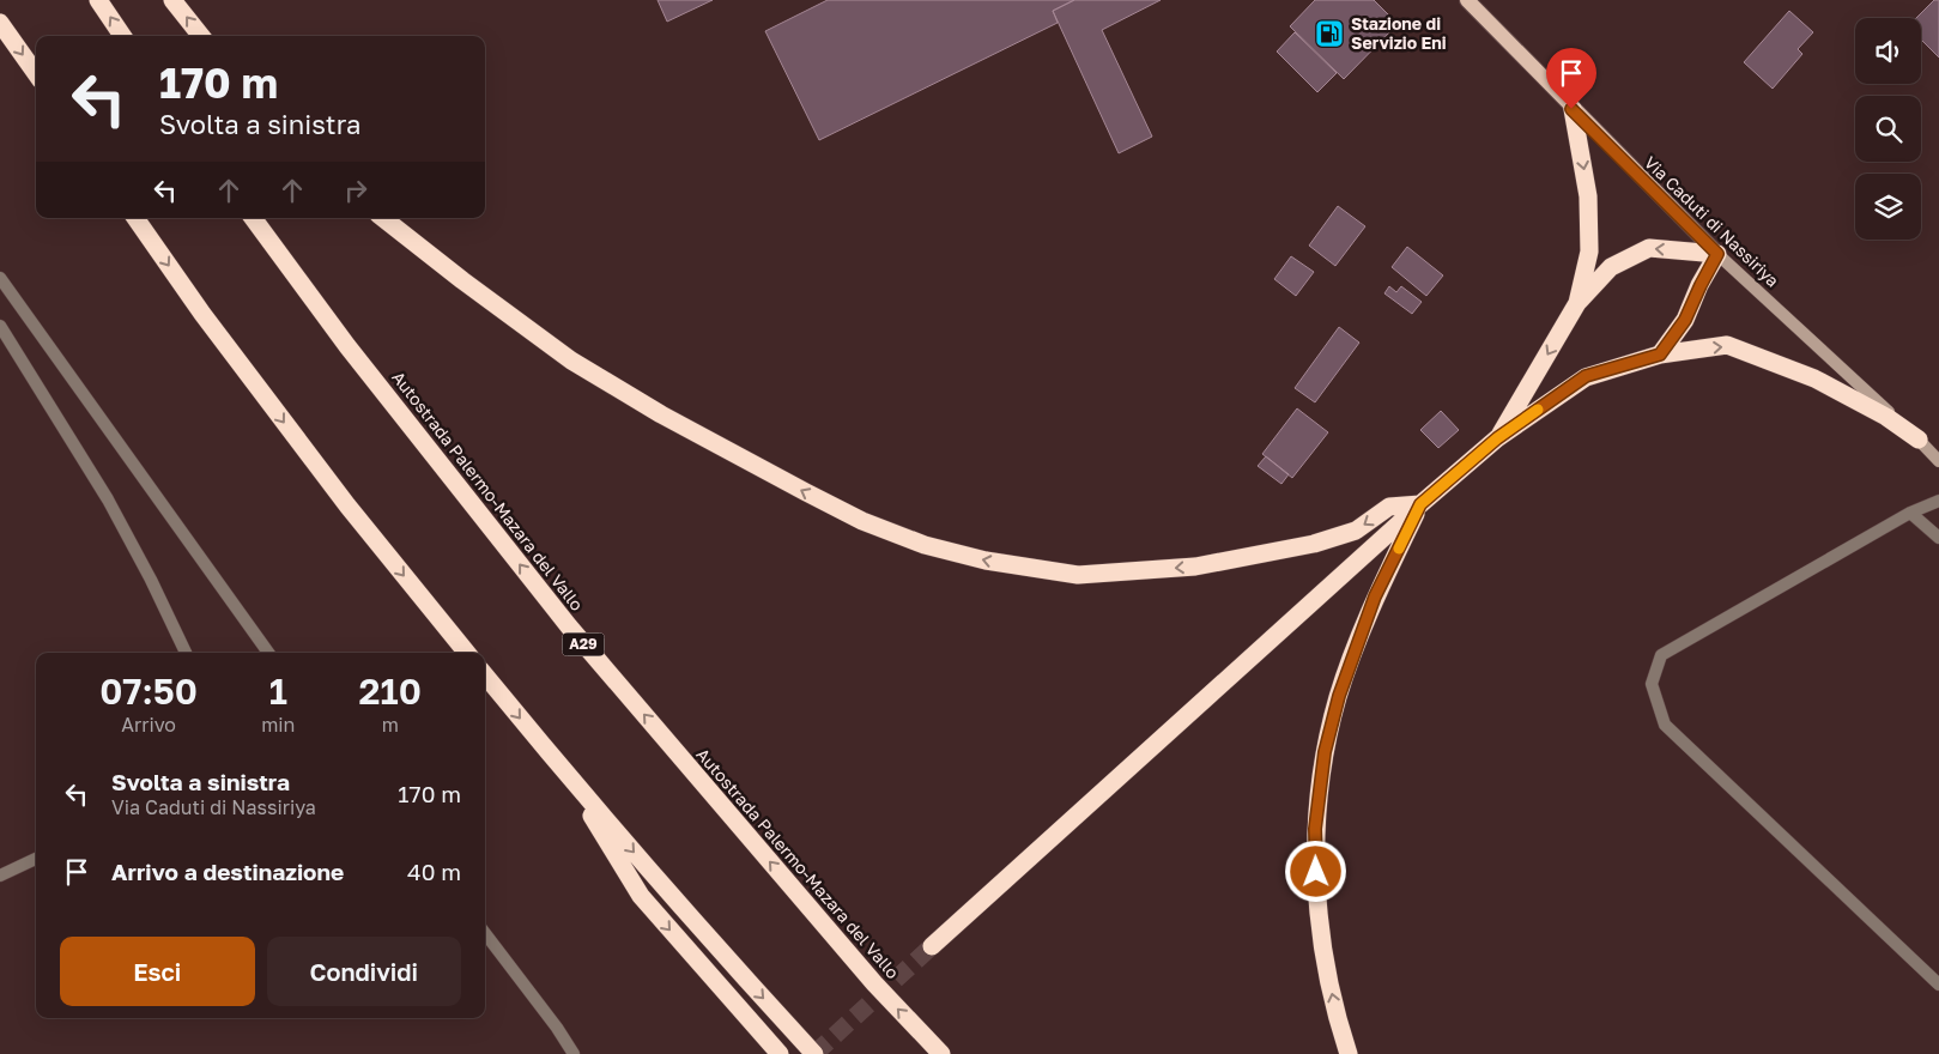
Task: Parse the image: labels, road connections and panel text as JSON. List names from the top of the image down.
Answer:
{
  "streets": {
    "highway": ["Autostrada Palermo-Mazara del Vallo", "A29"],
    "main road": ["Via Caduti di Nassiriya"]
  },
  "places": {
    "fuel station": ["Stazione di Servizio Eni"]
  },
  "page": {
    "turn": ["170 m", "Svolta a sinistra"],
    "eta": [
      "07:50",
      "Arrivo",
      "1",
      "min",
      "210",
      "m"
    ],
    "list": [
      {
        "name": "Svolta a sinistra",
        "note": "Via Caduti di Nassiriya",
        "value": "170 m"
      },
      {
        "name": "Arrivo a destinazione",
        "value": "40 m"
      }
    ],
    "buttons": ["Esci", "Condividi"]
  }
}
